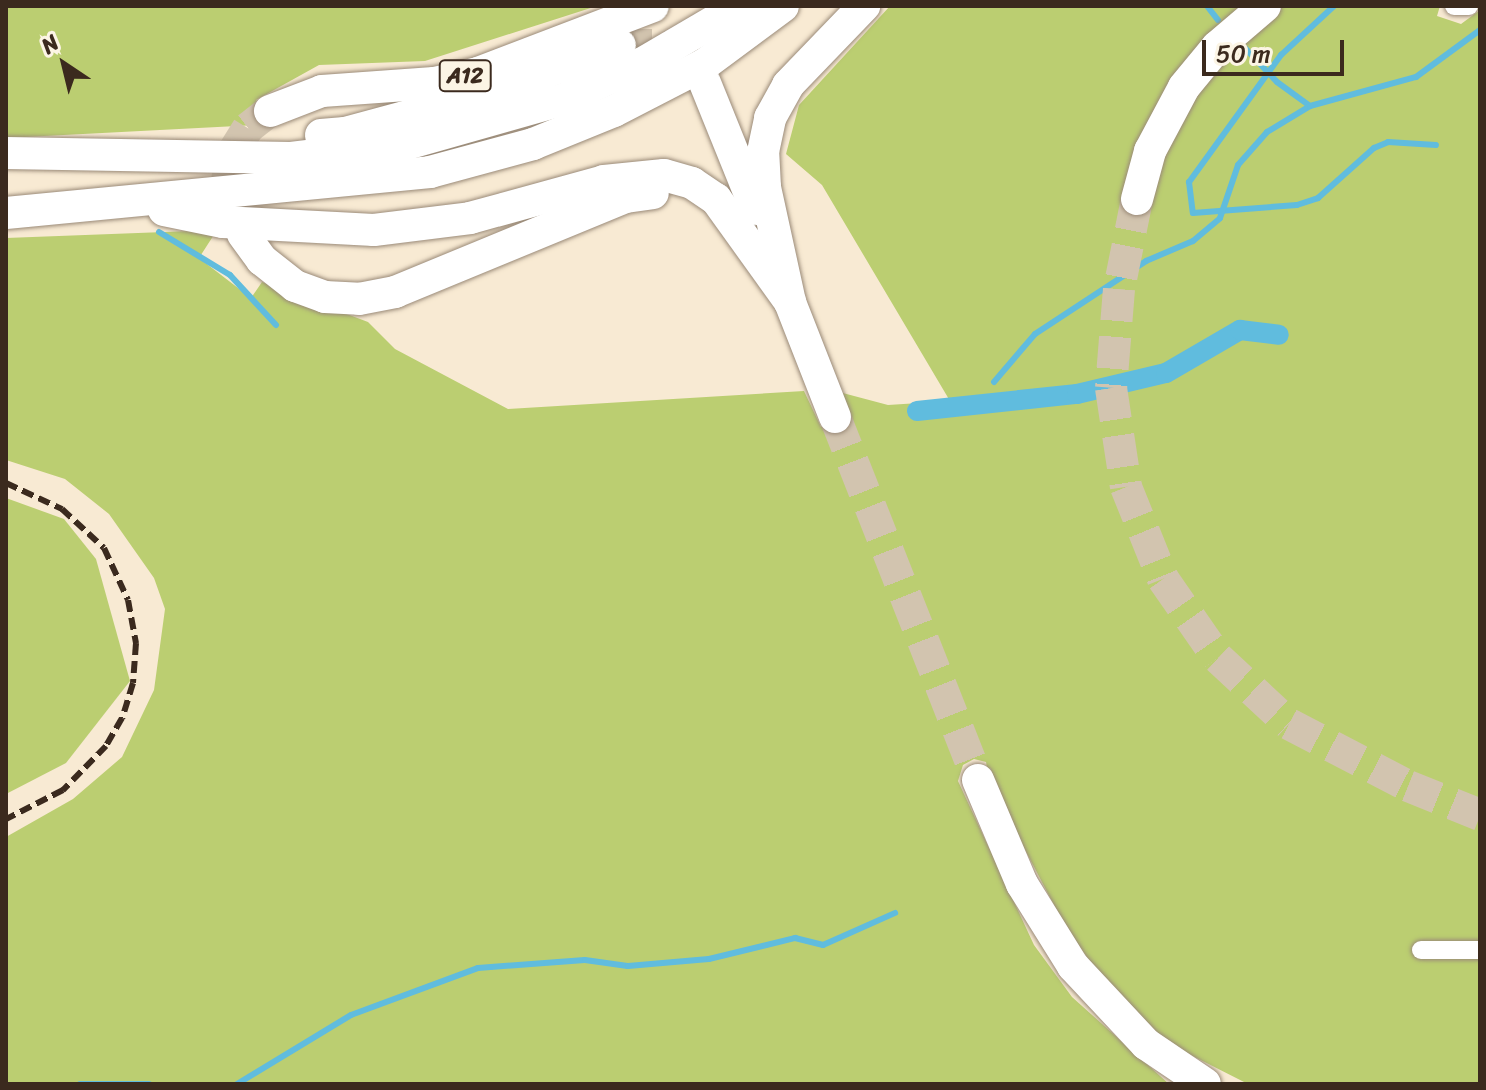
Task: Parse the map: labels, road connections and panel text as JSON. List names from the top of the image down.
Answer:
{
  "streets": {
    "highway": ["A12"]
  },
  "scale_bar": "50 m",
  "north": "top left"
}
